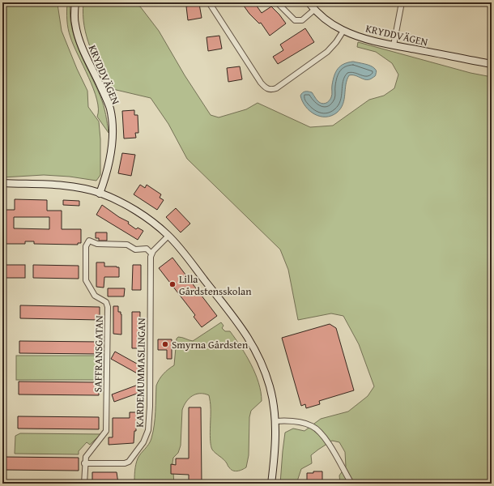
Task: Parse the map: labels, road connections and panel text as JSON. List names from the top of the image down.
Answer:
{
  "streets": {
    "street": ["KRYDDVÄGEN", "SAFFRANSGATAN", "KARDEMUMMASLINGAN"]
  },
  "crossings": [
    ["SAFFRANSGATAN", "KARDEMUMMASLINGAN"]
  ],
  "places": ["Lilla Gårdstensskolan", "Smyrna Gårdsten"]
}
